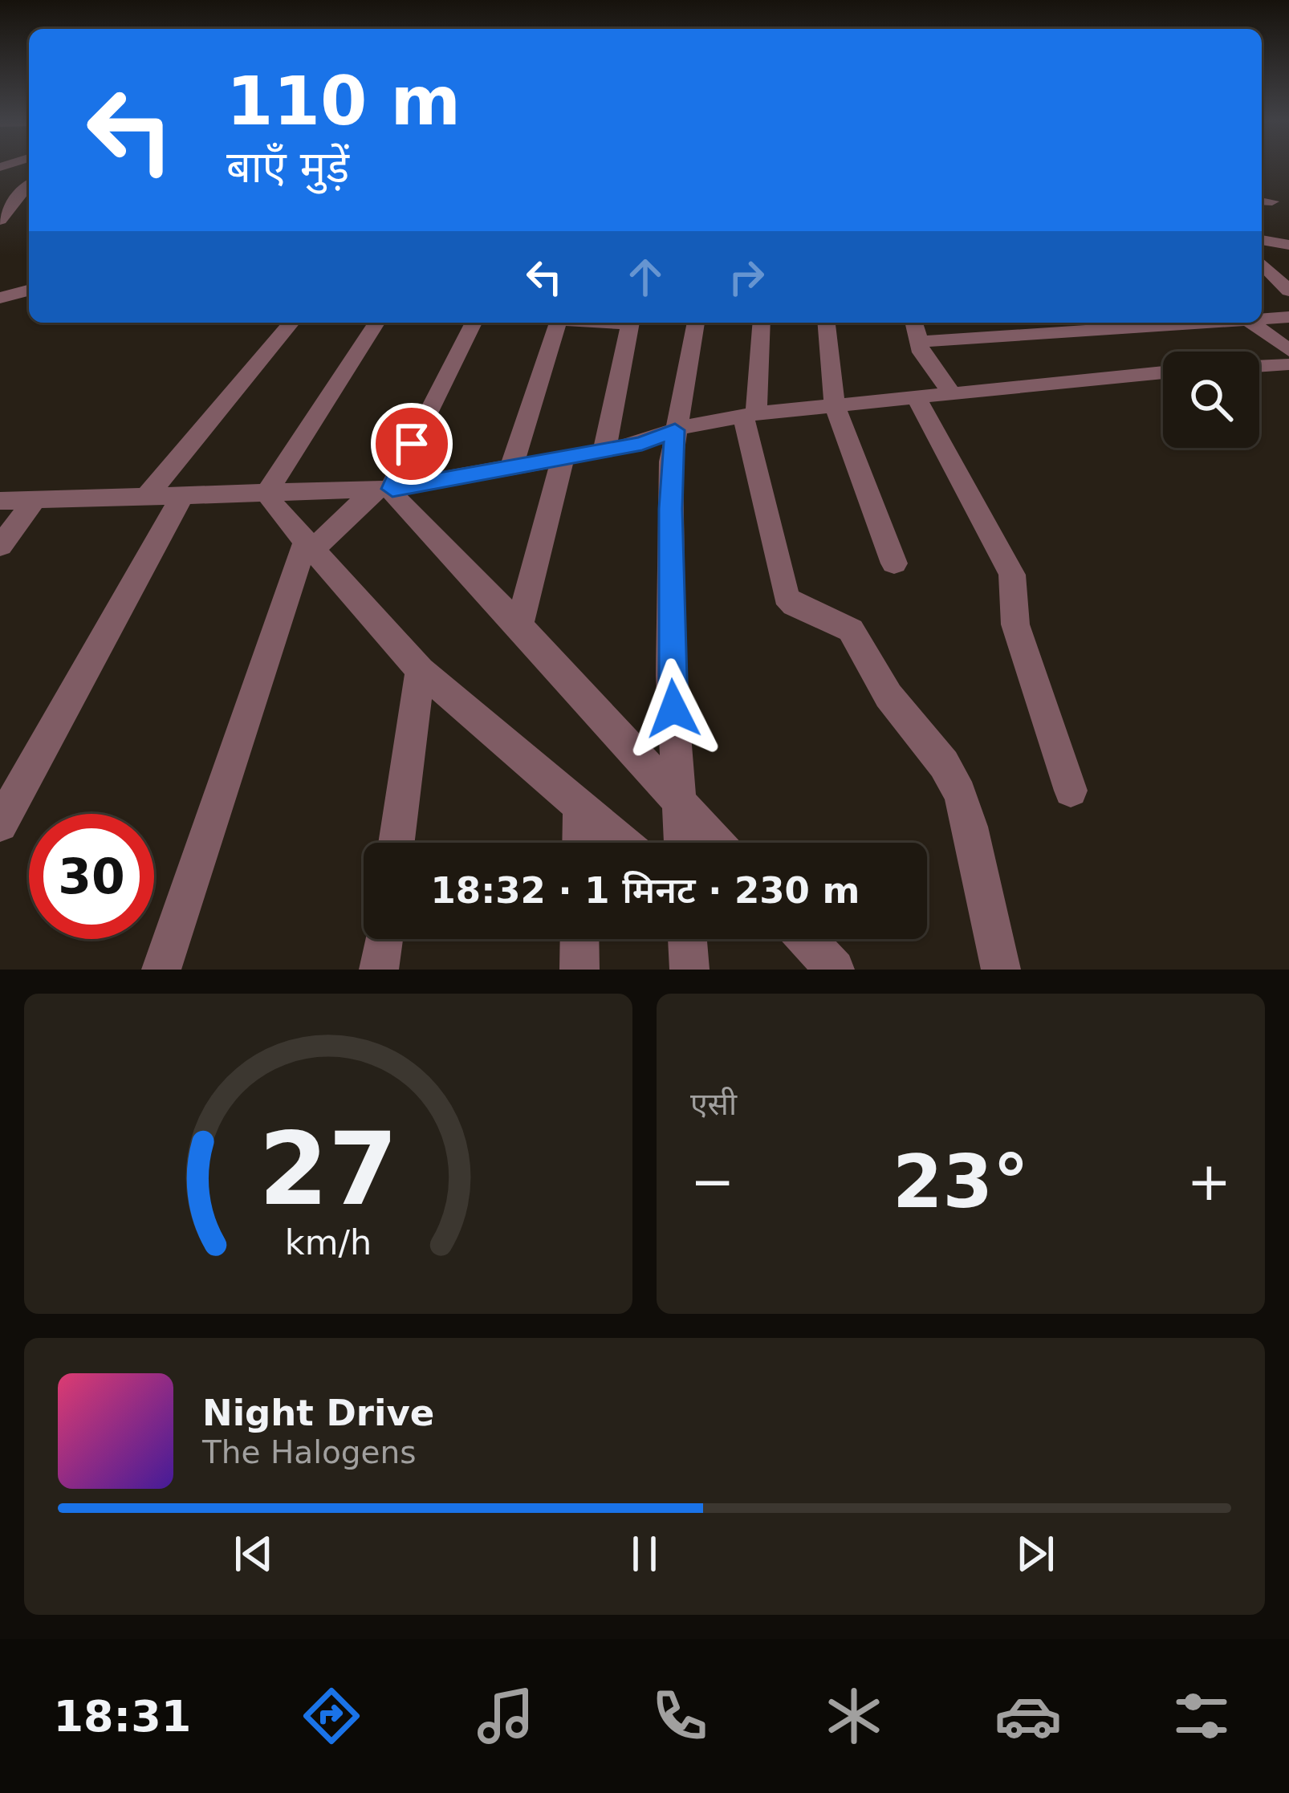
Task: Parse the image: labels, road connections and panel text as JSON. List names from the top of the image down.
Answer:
{
  "page": {
    "turn": ["110 m", "बाएँ मुड़ें"],
    "limit": "30",
    "trip": "18:32 · 1 मिनट · 230 m",
    "tile": "एसी",
    "heat": ["−", "23°", "+"],
    "song": ["Night Drive", "The Halogens"],
    "tabs": "18:31",
    "gauge": ["27", "km/h"]
  }
}
